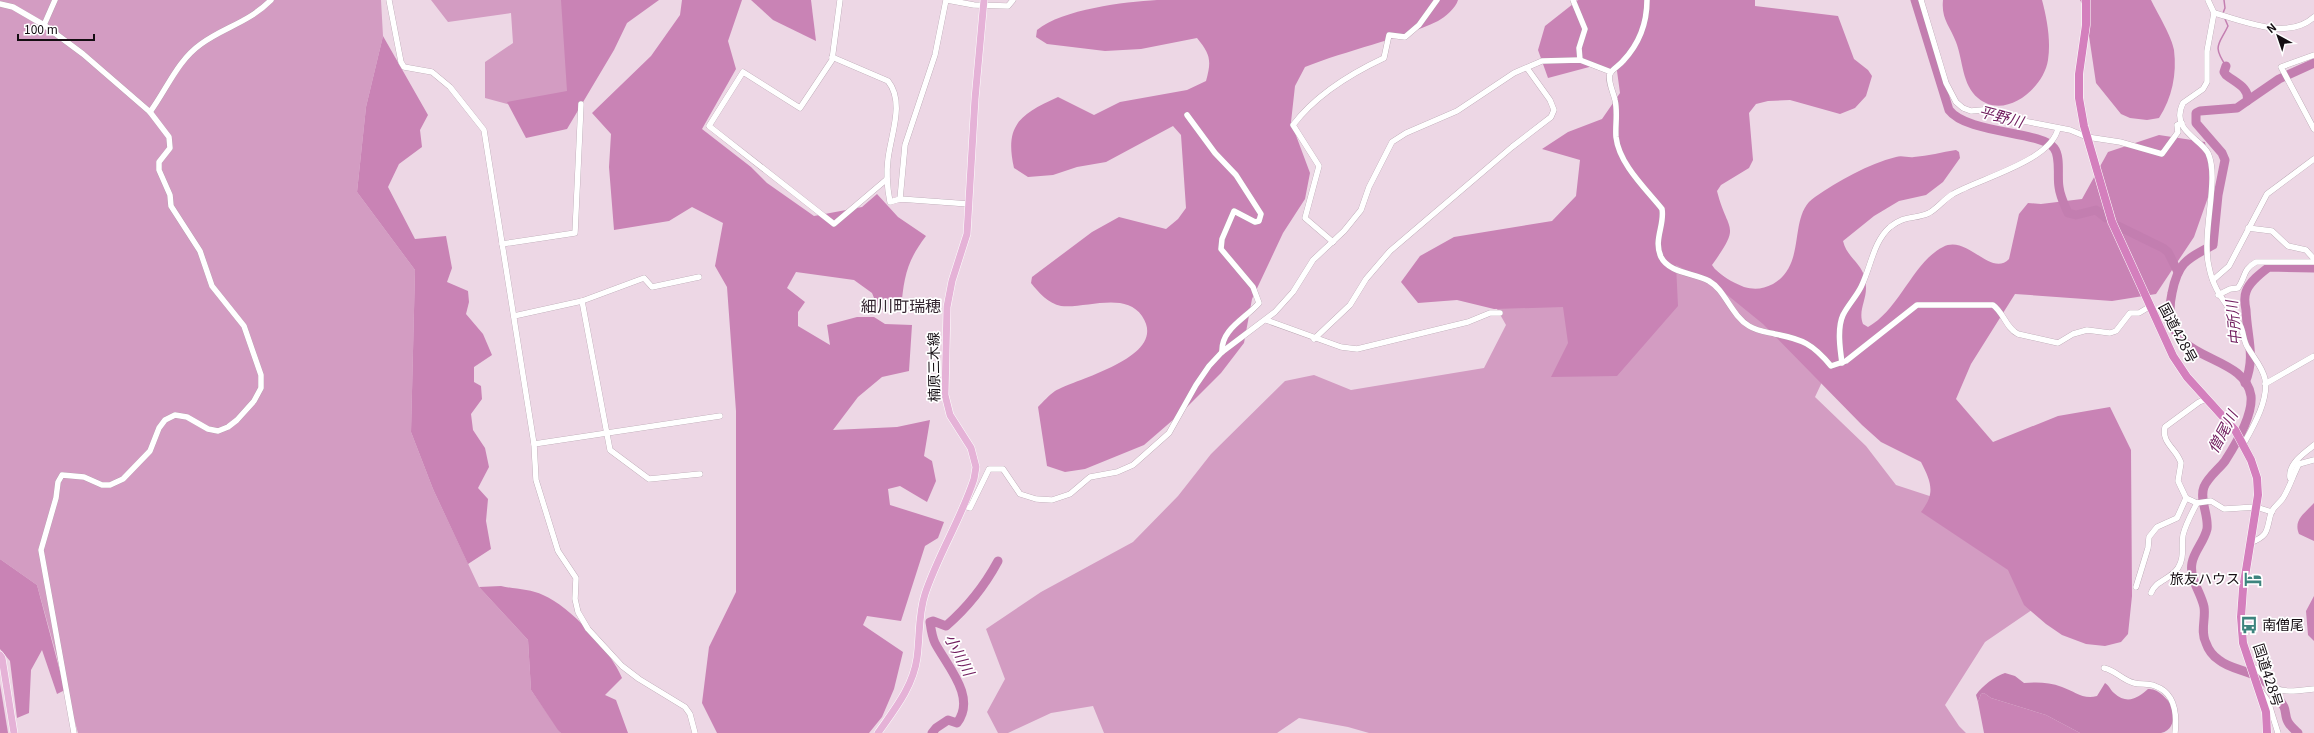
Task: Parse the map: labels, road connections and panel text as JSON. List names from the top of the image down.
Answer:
{
  "streets": {
    "highway": ["国道428号"],
    "main road": ["楠原三木線"]
  },
  "districts": ["細川町瑞穂"],
  "water": [
    "平野川",
    "中所川",
    "僧尾川",
    "小川川"
  ],
  "places": {
    "hotel": ["旅友ハウス"],
    "bus stop": ["南僧尾"]
  },
  "scale_bar": "100 m",
  "north": "top left"
}
